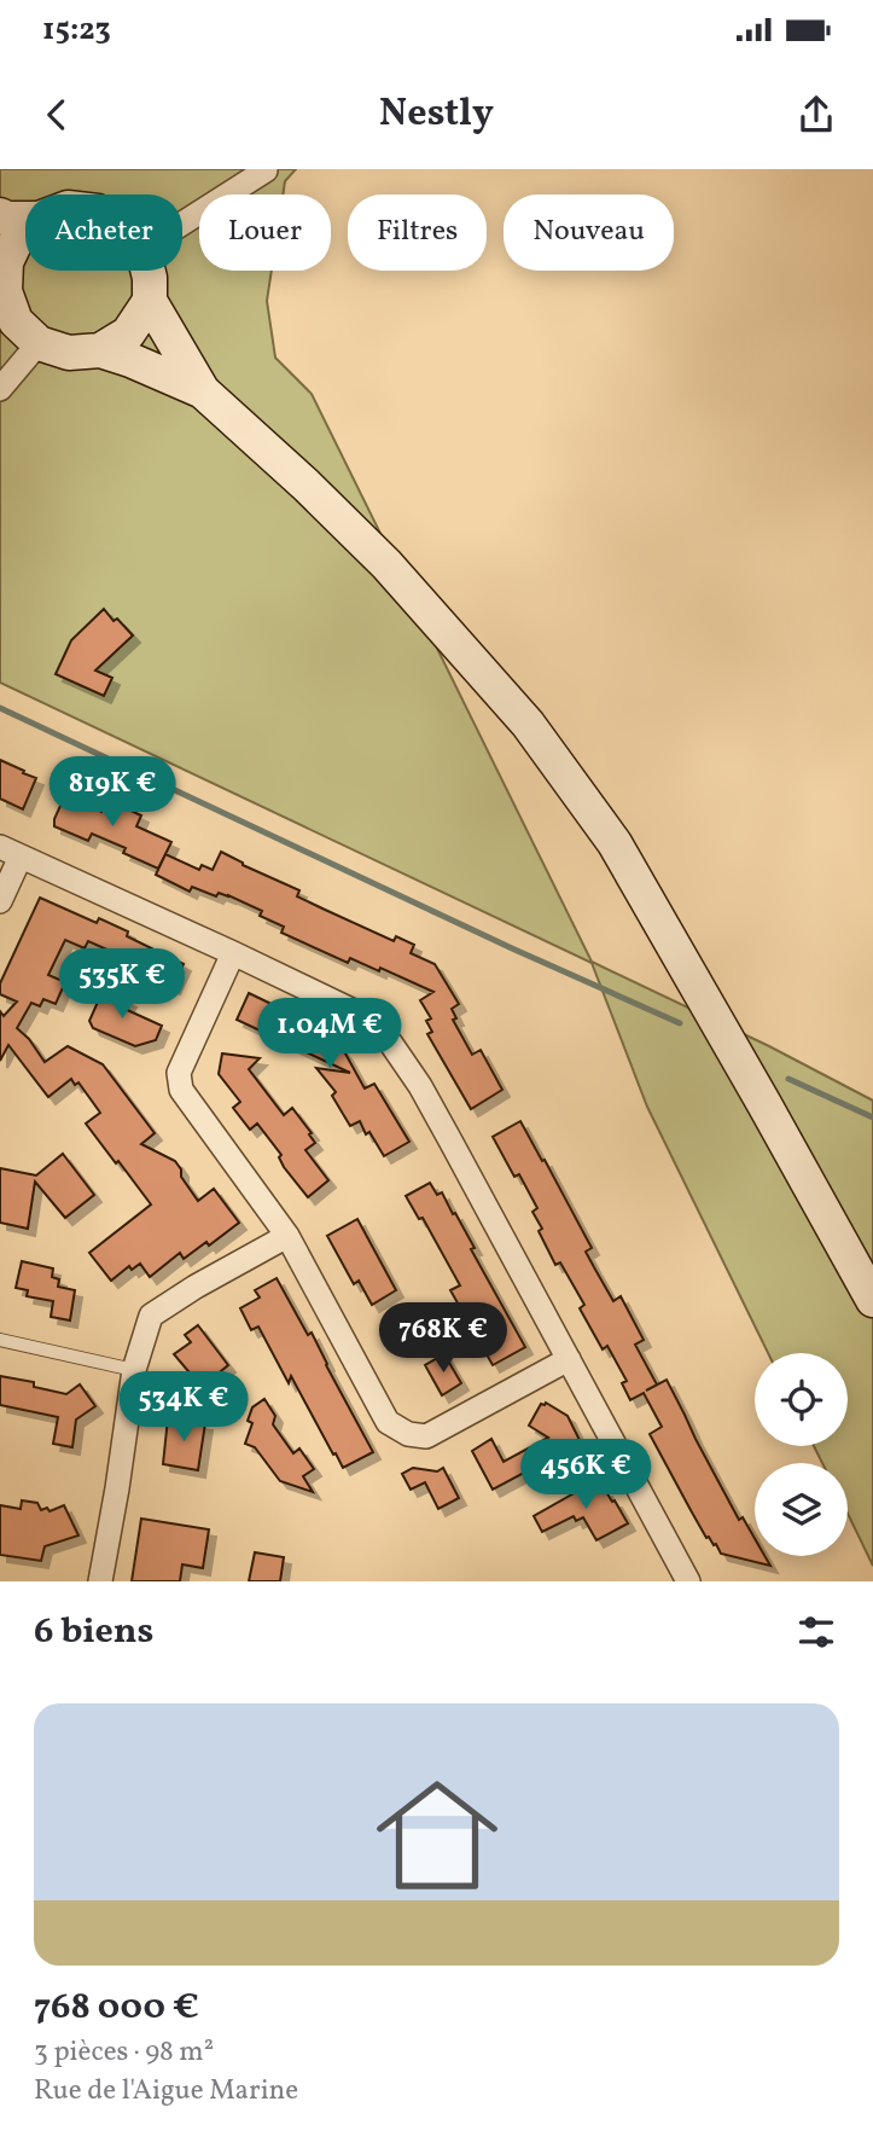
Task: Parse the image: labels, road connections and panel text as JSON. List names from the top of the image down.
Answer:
{
  "page": {
    "status": "15:23",
    "header": "Nestly",
    "chip": [
      "Acheter",
      "Louer",
      "Filtres",
      "Nouveau"
    ],
    "price": [
      "819K €",
      "535K €",
      "1.04M €",
      "768K €",
      "534K €",
      "456K €"
    ],
    "heading": "6 biens",
    "list": [
      {
        "name": "768 000 €",
        "note": "3 pièces · 98 m² · Rue de l'Aigue Marine"
      }
    ]
  }
}
